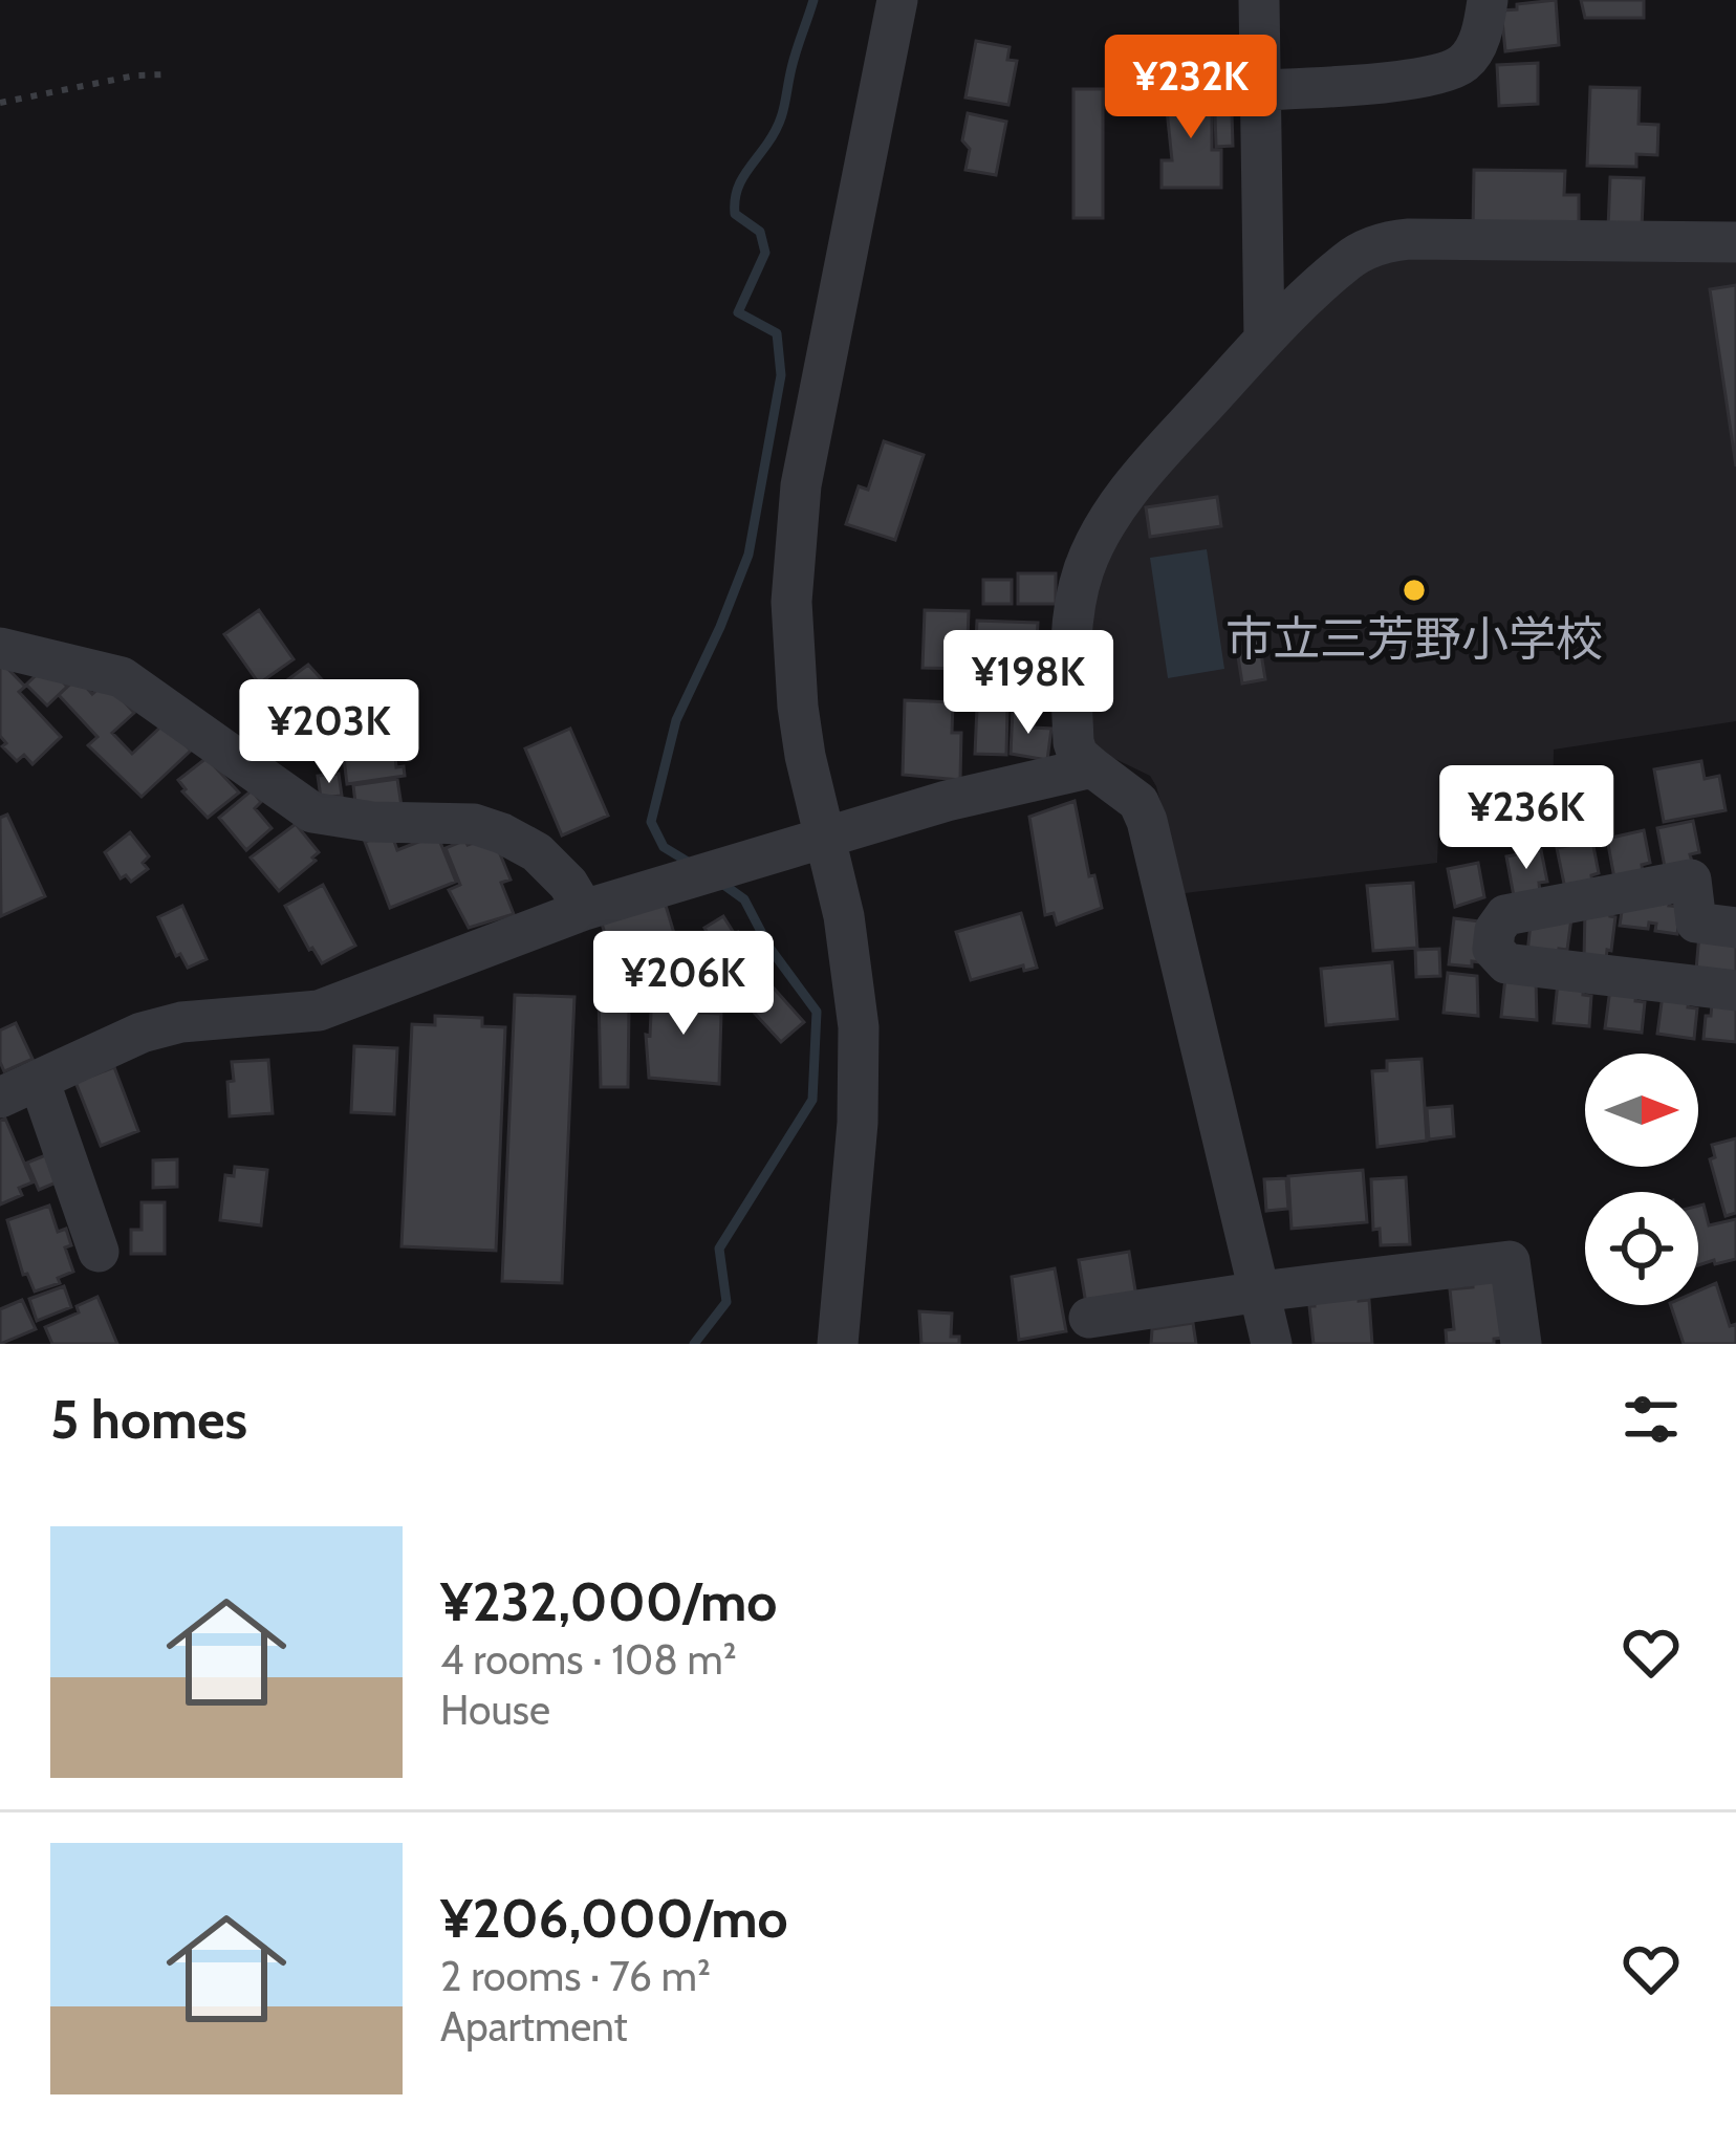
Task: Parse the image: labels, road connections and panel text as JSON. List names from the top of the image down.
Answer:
{
  "places": ["市立三芳野小学校"],
  "north": "right",
  "page": {
    "price": [
      "¥232K",
      "¥198K",
      "¥203K",
      "¥236K",
      "¥206K"
    ],
    "heading": "5 homes",
    "list": [
      {
        "name": "¥232,000/mo",
        "note": "4 rooms · 108 m² · House"
      },
      {
        "name": "¥206,000/mo",
        "note": "2 rooms · 76 m² · Apartment"
      }
    ]
  }
}
